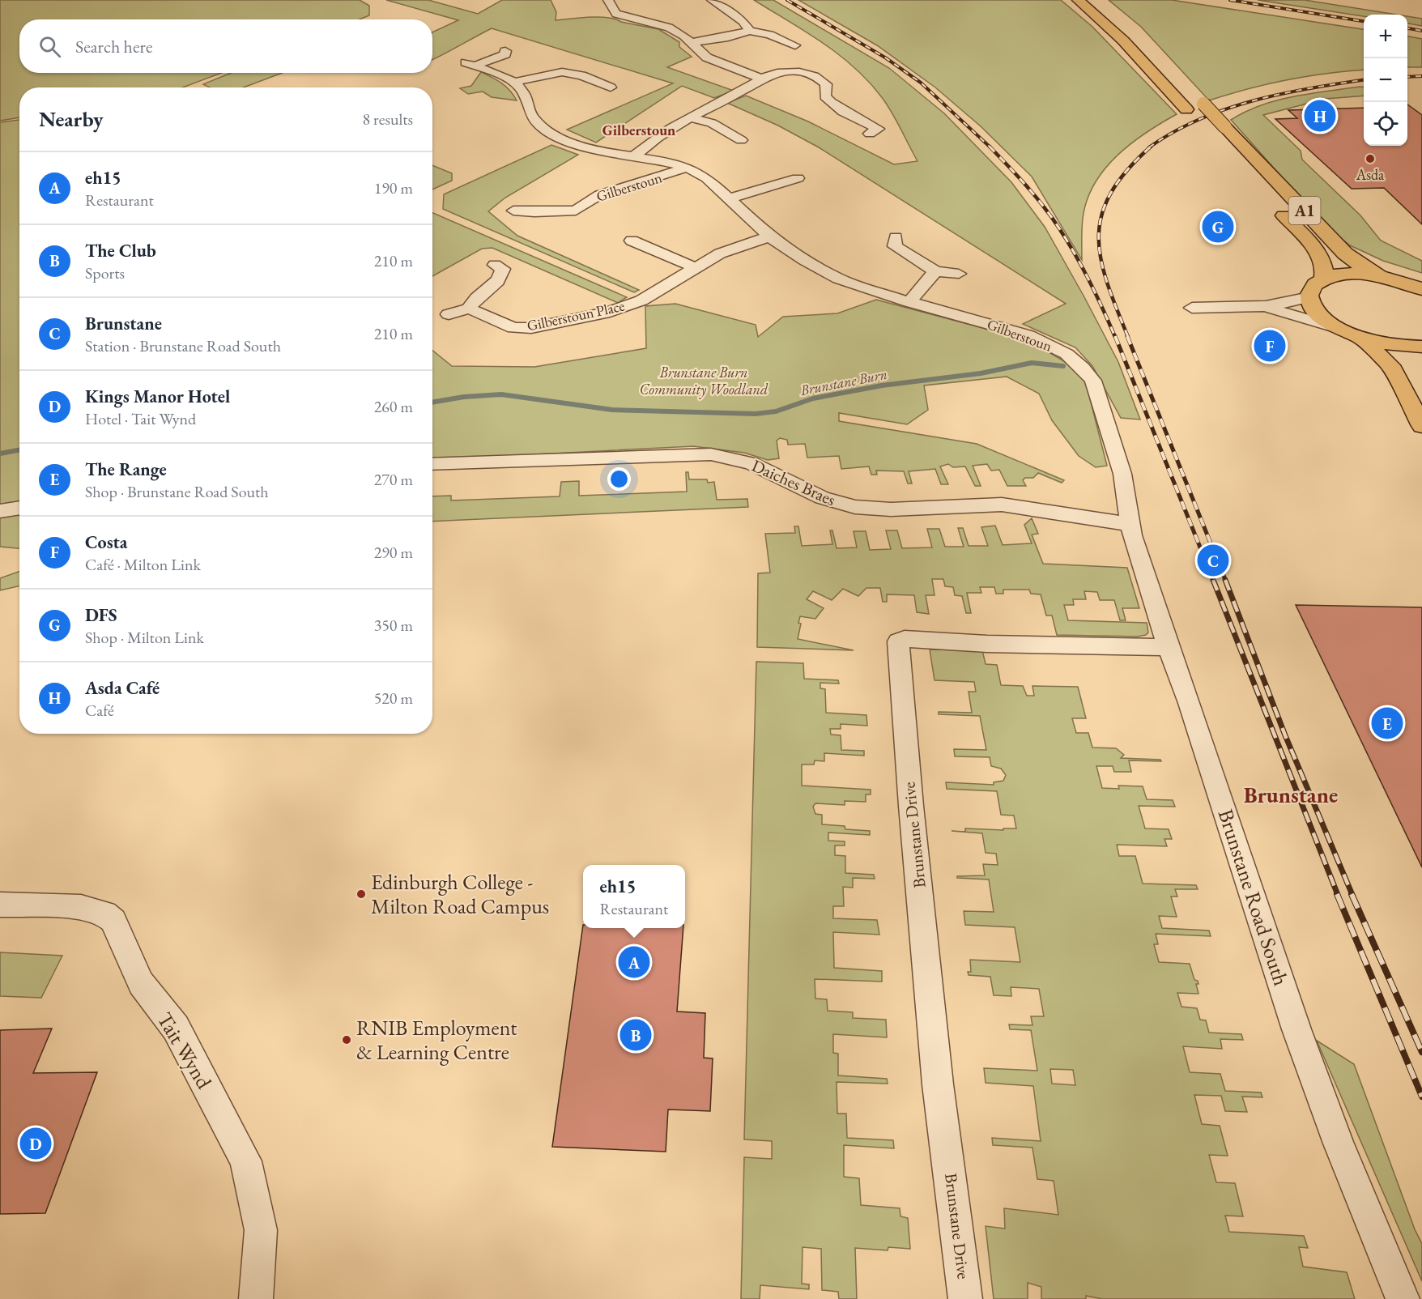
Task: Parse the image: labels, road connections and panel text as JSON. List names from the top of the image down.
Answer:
{
  "streets": {
    "main road": ["A1"],
    "street": [
      "Gilberstoun",
      "Gilberstoun Place",
      "Daiches Braes",
      "Brunstane Drive",
      "Brunstane Road South",
      "Tait Wynd"
    ]
  },
  "crossings": [
    ["Gilberstoun", "Gilberstoun Place"],
    ["Gilberstoun", "Brunstane Road South"],
    ["Daiches Braes", "Brunstane Road South"],
    ["Brunstane Drive", "Brunstane Road South"]
  ],
  "districts": ["Gilberstoun", "Brunstane"],
  "water": ["Brunstane Burn"],
  "parks": ["Brunstane Burn Community Woodland"],
  "places": ["Asda", "Edinburgh College - Milton Road Campus", "RNIB Employment & Learning Centre"],
  "page": {
    "map_buttons": ["+", "−"],
    "search": "Search here",
    "heading": ["Nearby", "8 results"],
    "pins": [
      "H",
      "G",
      "F",
      "C",
      "E",
      "A",
      "B",
      "D"
    ],
    "list": [
      {
        "mark": "A",
        "name": "eh15",
        "note": "Restaurant",
        "value": "190 m"
      },
      {
        "mark": "B",
        "name": "The Club",
        "note": "Sports",
        "value": "210 m"
      },
      {
        "mark": "C",
        "name": "Brunstane",
        "note": "Station · Brunstane Road South",
        "value": "210 m"
      },
      {
        "mark": "D",
        "name": "Kings Manor Hotel",
        "note": "Hotel · Tait Wynd",
        "value": "260 m"
      },
      {
        "mark": "E",
        "name": "The Range",
        "note": "Shop · Brunstane Road South",
        "value": "270 m"
      },
      {
        "mark": "F",
        "name": "Costa",
        "note": "Café · Milton Link",
        "value": "290 m"
      },
      {
        "mark": "G",
        "name": "DFS",
        "note": "Shop · Milton Link",
        "value": "350 m"
      },
      {
        "mark": "H",
        "name": "Asda Café",
        "note": "Café",
        "value": "520 m"
      }
    ],
    "popup": ["eh15", "Restaurant"]
  }
}
